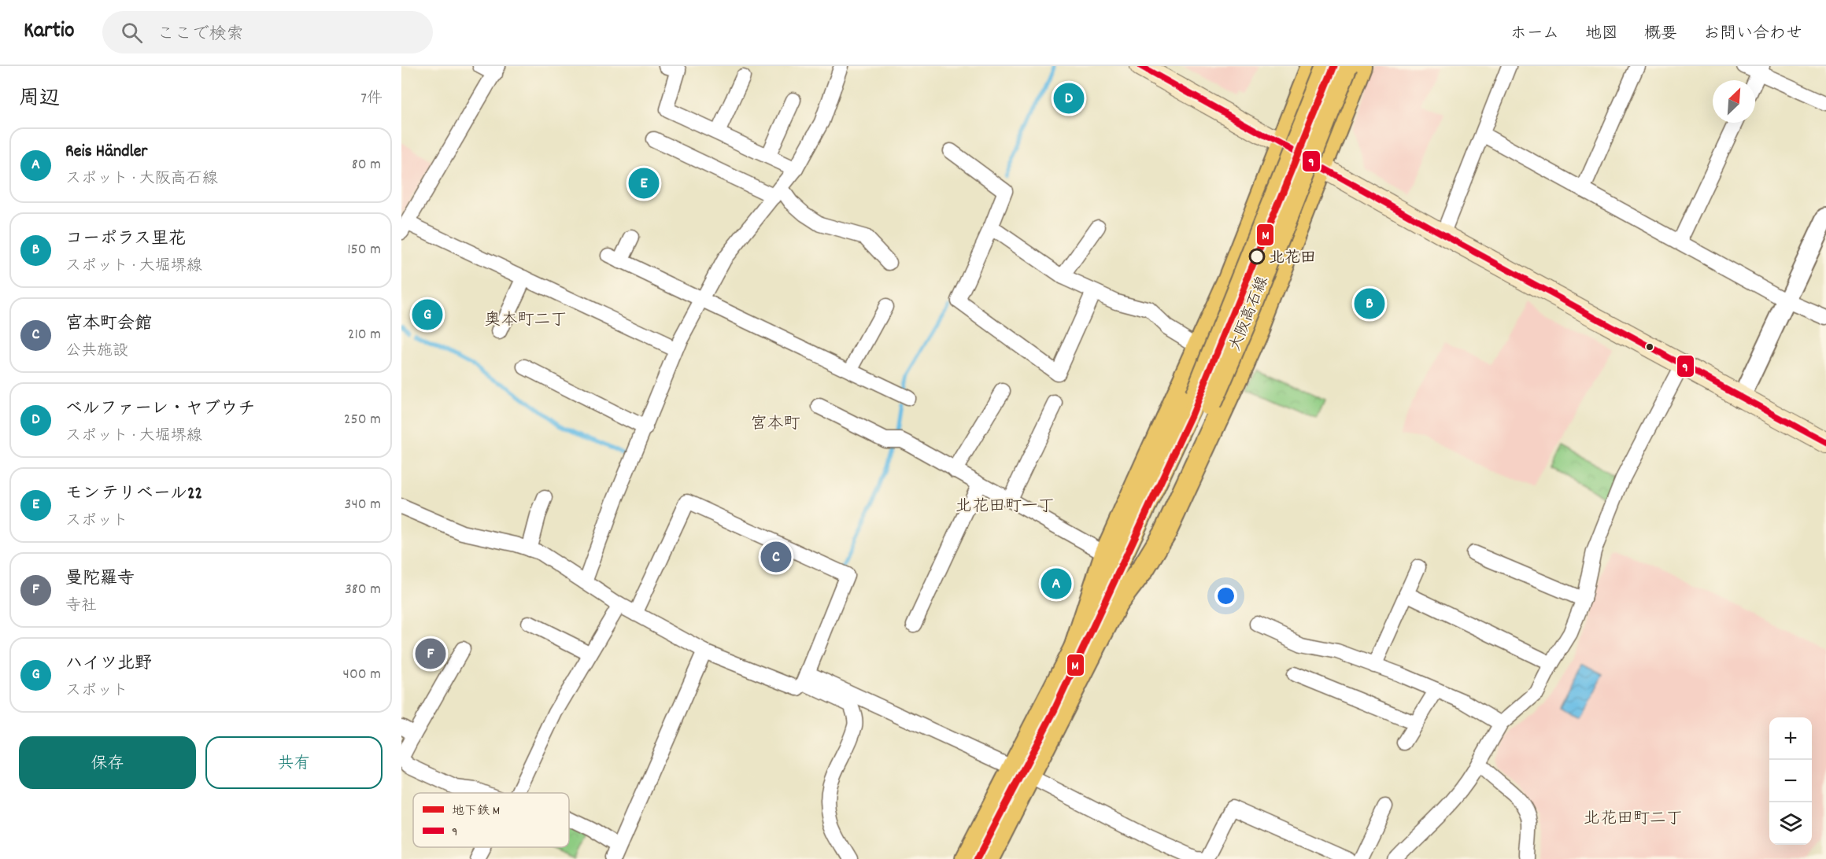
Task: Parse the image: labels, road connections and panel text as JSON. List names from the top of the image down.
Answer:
{
  "streets": {
    "main road": ["大阪高石線"]
  },
  "districts": [
    "奥本町二丁",
    "宮本町",
    "北花田町一丁",
    "北花田町二丁"
  ],
  "places": ["北花田"],
  "lines": ["metro line M", "transit line 9"],
  "legend": ["地下鉄 M", "9"],
  "north": "top right",
  "page": {
    "header": "Kartio",
    "search": "ここで検索",
    "nav": [
      "ホーム",
      "地図",
      "概要",
      "お問い合わせ"
    ],
    "heading": ["周辺", "7件"],
    "pins": [
      "D",
      "E",
      "B",
      "G",
      "C",
      "A",
      "F"
    ],
    "list": [
      {
        "mark": "A",
        "name": "Reis Händler",
        "note": "スポット · 大阪高石線",
        "value": "80 m"
      },
      {
        "mark": "B",
        "name": "コーポラス里花",
        "note": "スポット · 大堀堺線",
        "value": "150 m"
      },
      {
        "mark": "C",
        "name": "宮本町会館",
        "note": "公共施設",
        "value": "210 m"
      },
      {
        "mark": "D",
        "name": "ベルファーレ・ヤブウチ",
        "note": "スポット · 大堀堺線",
        "value": "250 m"
      },
      {
        "mark": "E",
        "name": "モンテリベール22",
        "note": "スポット",
        "value": "340 m"
      },
      {
        "mark": "F",
        "name": "曼陀羅寺",
        "note": "寺社",
        "value": "380 m"
      },
      {
        "mark": "G",
        "name": "ハイツ北野",
        "note": "スポット",
        "value": "400 m"
      }
    ],
    "map_buttons": ["+", "−"],
    "buttons": ["保存", "共有"]
  }
}
